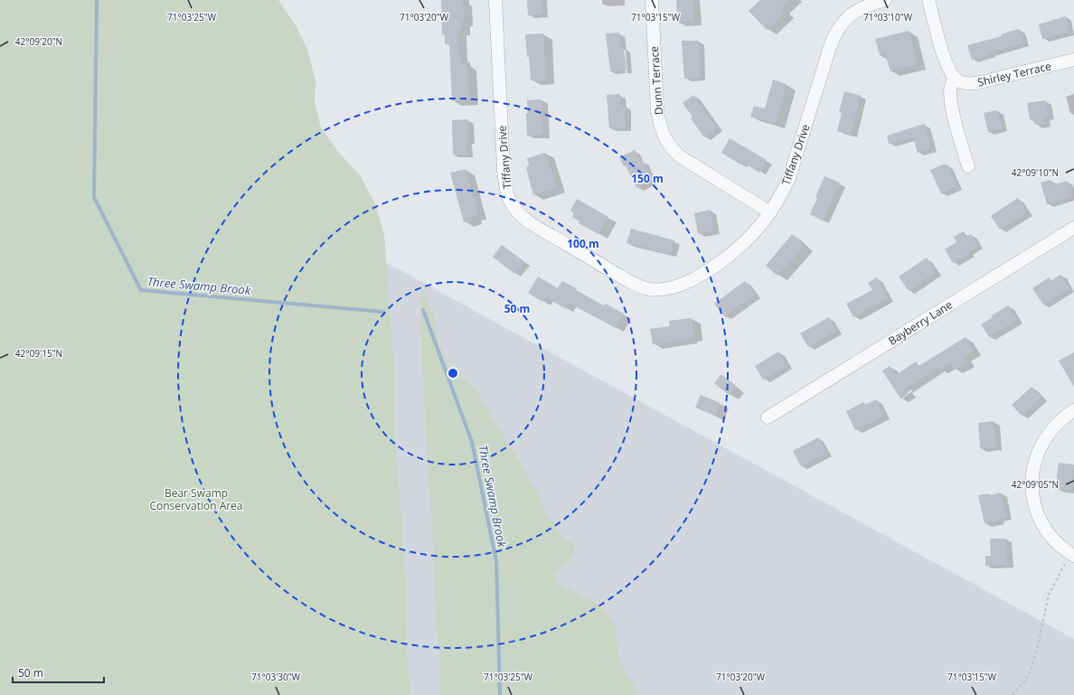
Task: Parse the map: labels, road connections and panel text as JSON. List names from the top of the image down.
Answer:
{
  "streets": {
    "street": [
      "Shirley Terrace",
      "Dunn Terrace",
      "Tiffany Drive",
      "Bayberry Lane"
    ]
  },
  "crossings": [
    ["Dunn Terrace", "Tiffany Drive"]
  ],
  "water": ["Three Swamp Brook"],
  "parks": ["Bear Swamp Conservation Area"],
  "scale_bar": "50 m",
  "coordinates": [
    "71°03'10\"W",
    "71°03'25\"W",
    "71°03'20\"W",
    "71°03'15\"W",
    "42°09'20\"N",
    "42°09'10\"N",
    "42°09'15\"N",
    "42°09'05\"N",
    "71°03'30\"W"
  ],
  "rings": ["150 m", "100 m", "50 m"]
}
